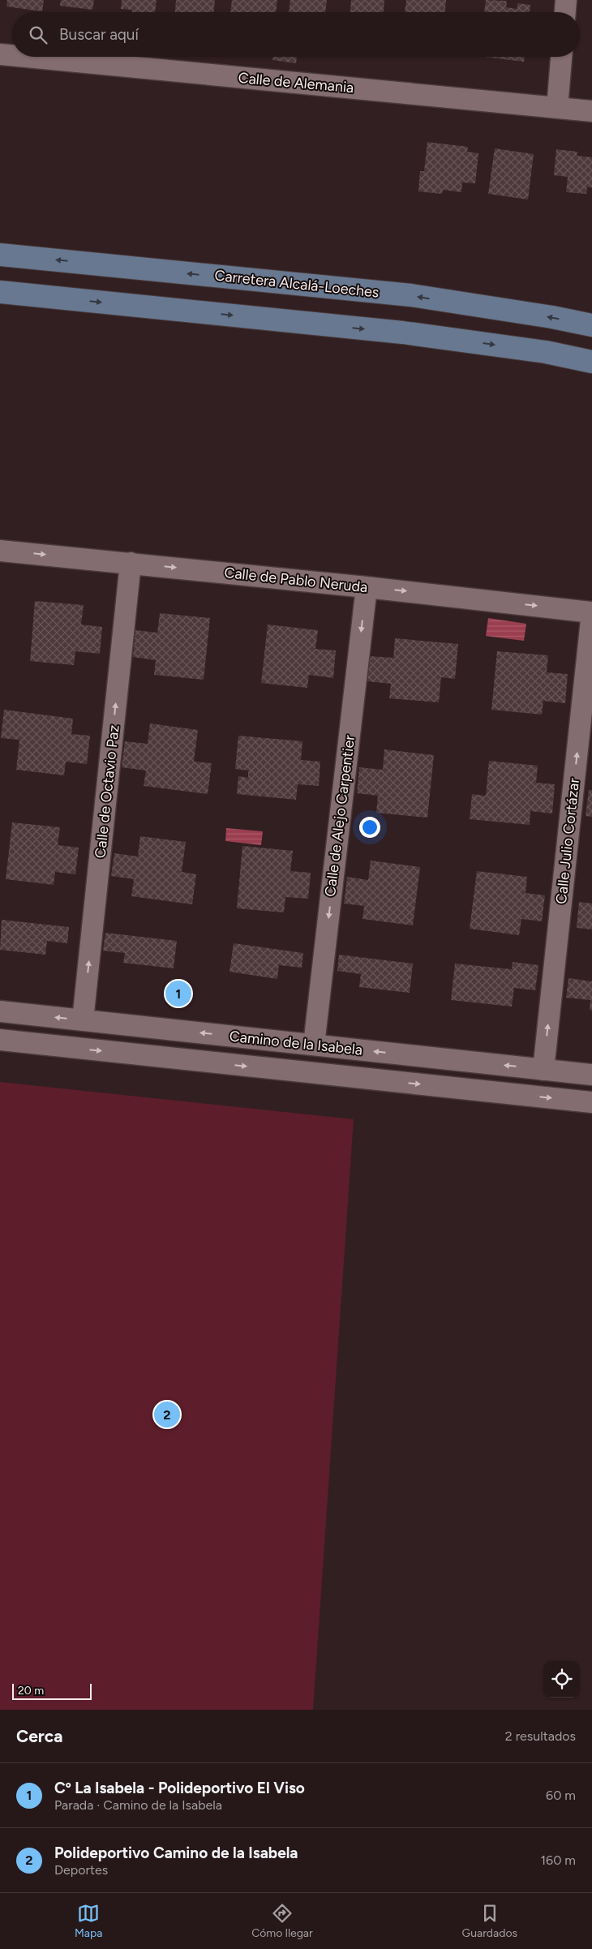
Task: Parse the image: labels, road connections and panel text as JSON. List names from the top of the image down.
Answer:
{
  "streets": {
    "main road": ["Carretera Alcalá-Loeches"],
    "street": [
      "Calle de Alemania",
      "Calle de Pablo Neruda",
      "Calle de Octavio Paz",
      "Calle de Alejo Carpentier",
      "Calle Julio Cortázar",
      "Camino de la Isabela"
    ]
  },
  "crossings": [
    ["Calle de Pablo Neruda", "Calle de Octavio Paz"],
    ["Calle de Pablo Neruda", "Calle de Alejo Carpentier"],
    ["Calle de Pablo Neruda", "Calle Julio Cortázar"],
    ["Calle de Octavio Paz", "Camino de la Isabela"],
    ["Calle de Alejo Carpentier", "Camino de la Isabela"],
    ["Calle Julio Cortázar", "Camino de la Isabela"]
  ],
  "one_way": [
    "Calle de Pablo Neruda",
    "Calle de Octavio Paz",
    "Calle de Alejo Carpentier",
    "Calle Julio Cortázar"
  ],
  "scale_bar": "20 m",
  "page": {
    "search": "Buscar aquí",
    "pins": ["1", "2"],
    "scale": "20 m",
    "heading": ["Cerca", "2 resultados"],
    "list": [
      {
        "mark": "1",
        "name": "Cº La Isabela - Polideportivo El Viso",
        "note": "Parada · Camino de la Isabela",
        "value": "60 m"
      },
      {
        "mark": "2",
        "name": "Polideportivo Camino de la Isabela",
        "note": "Deportes",
        "value": "160 m"
      }
    ],
    "nav": ["Mapa", "Cómo llegar", "Guardados"]
  }
}
